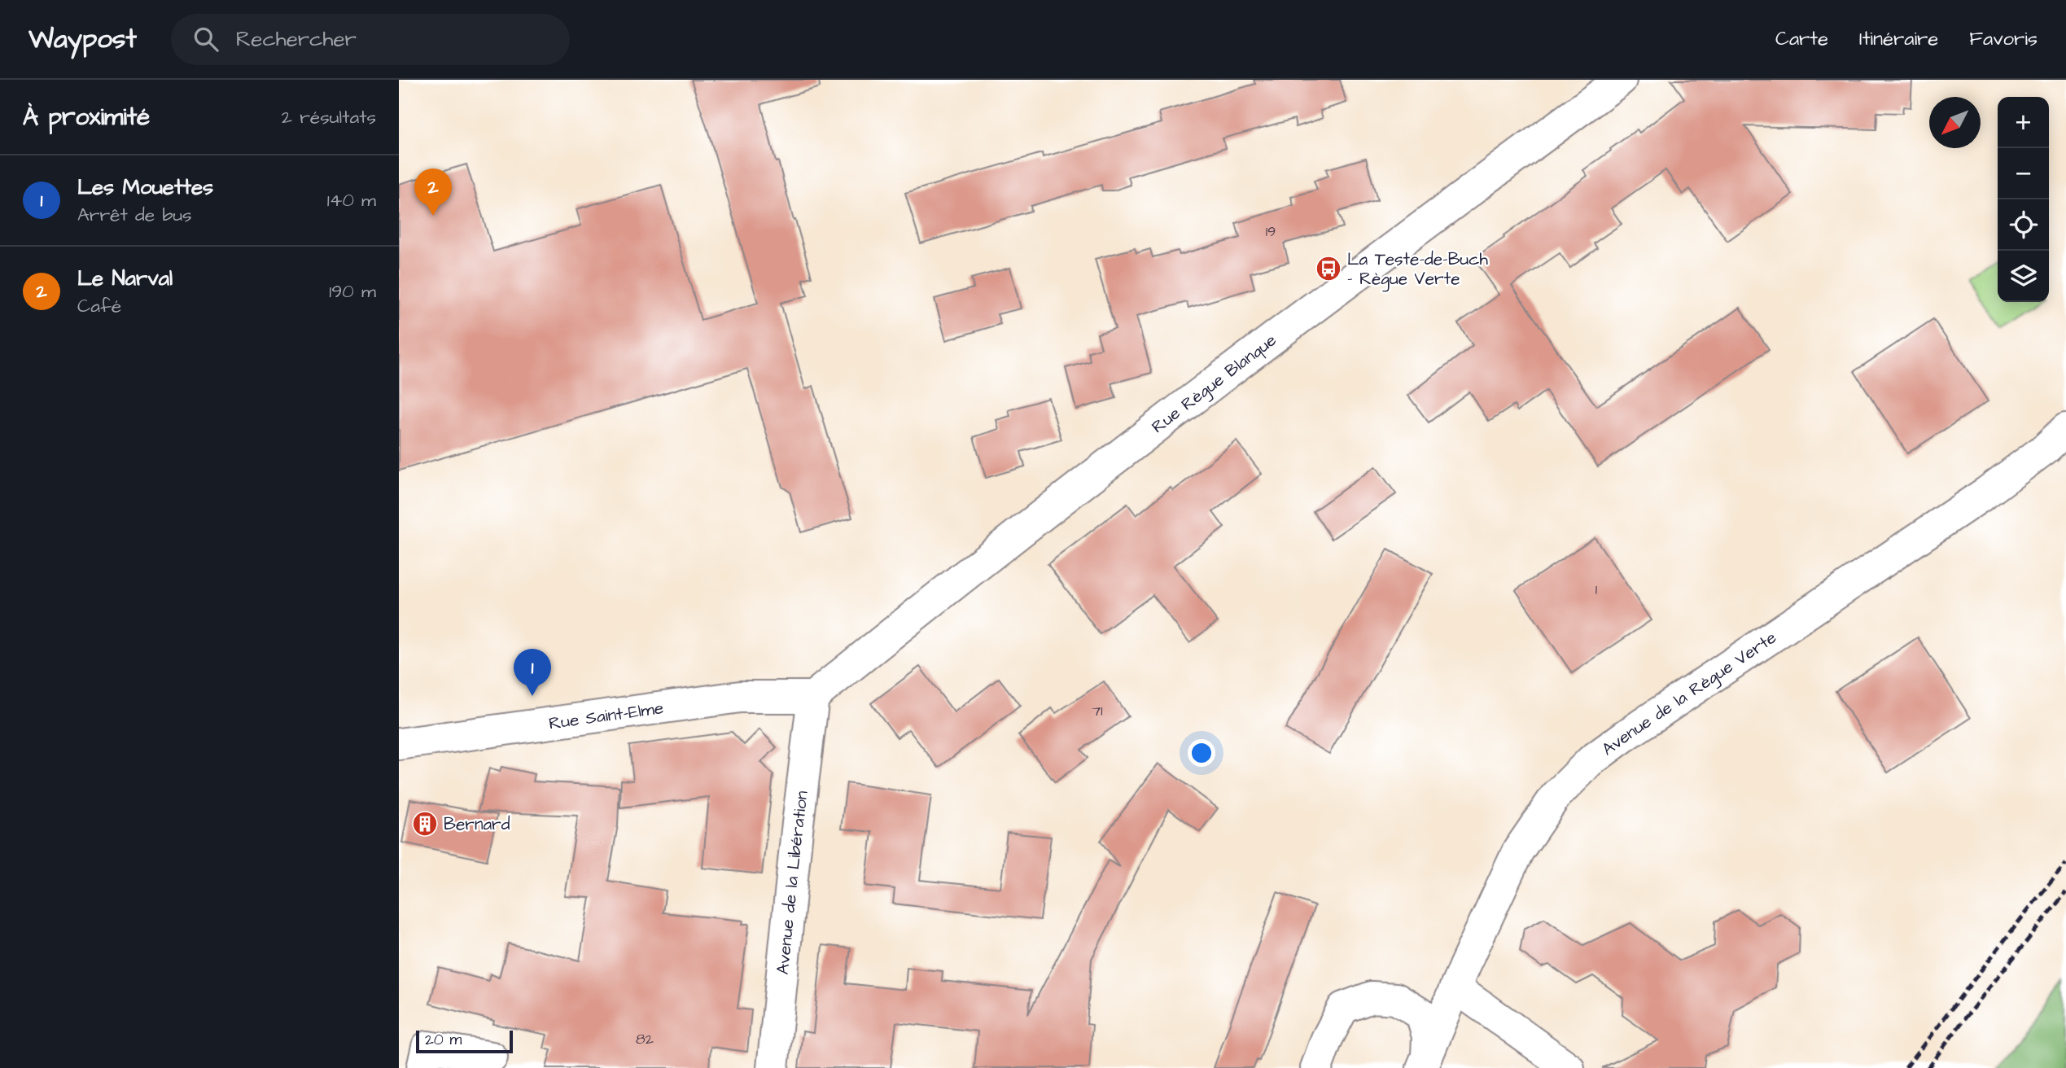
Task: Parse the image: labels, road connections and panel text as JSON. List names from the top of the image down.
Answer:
{
  "streets": {
    "street": [
      "Rue Règue Blanque",
      "Avenue de la Règue Verte",
      "Rue Saint-Elme",
      "Avenue de la Libération"
    ]
  },
  "crossings": [
    ["Rue Règue Blanque", "Rue Saint-Elme"],
    ["Rue Règue Blanque", "Avenue de la Libération"],
    ["Rue Saint-Elme", "Avenue de la Libération"]
  ],
  "places": {
    "bus stop": ["La Teste-de-Buch - Règue Verte"],
    "building": ["Bernard"]
  },
  "house_numbers": [
    "19",
    "1",
    "71",
    "82"
  ],
  "scale_bar": "20 m",
  "north": "bottom left",
  "page": {
    "header": "Waypost",
    "search": "Rechercher",
    "nav": ["Carte", "Itinéraire", "Favoris"],
    "heading": ["À proximité", "2 résultats"],
    "map_buttons": ["+", "−"],
    "list": [
      {
        "mark": "1",
        "name": "Les Mouettes",
        "note": "Arrêt de bus",
        "value": "140 m"
      },
      {
        "mark": "2",
        "name": "Le Narval",
        "note": "Café",
        "value": "190 m"
      }
    ],
    "pins": ["2", "1"],
    "scale": "20 m"
  }
}
